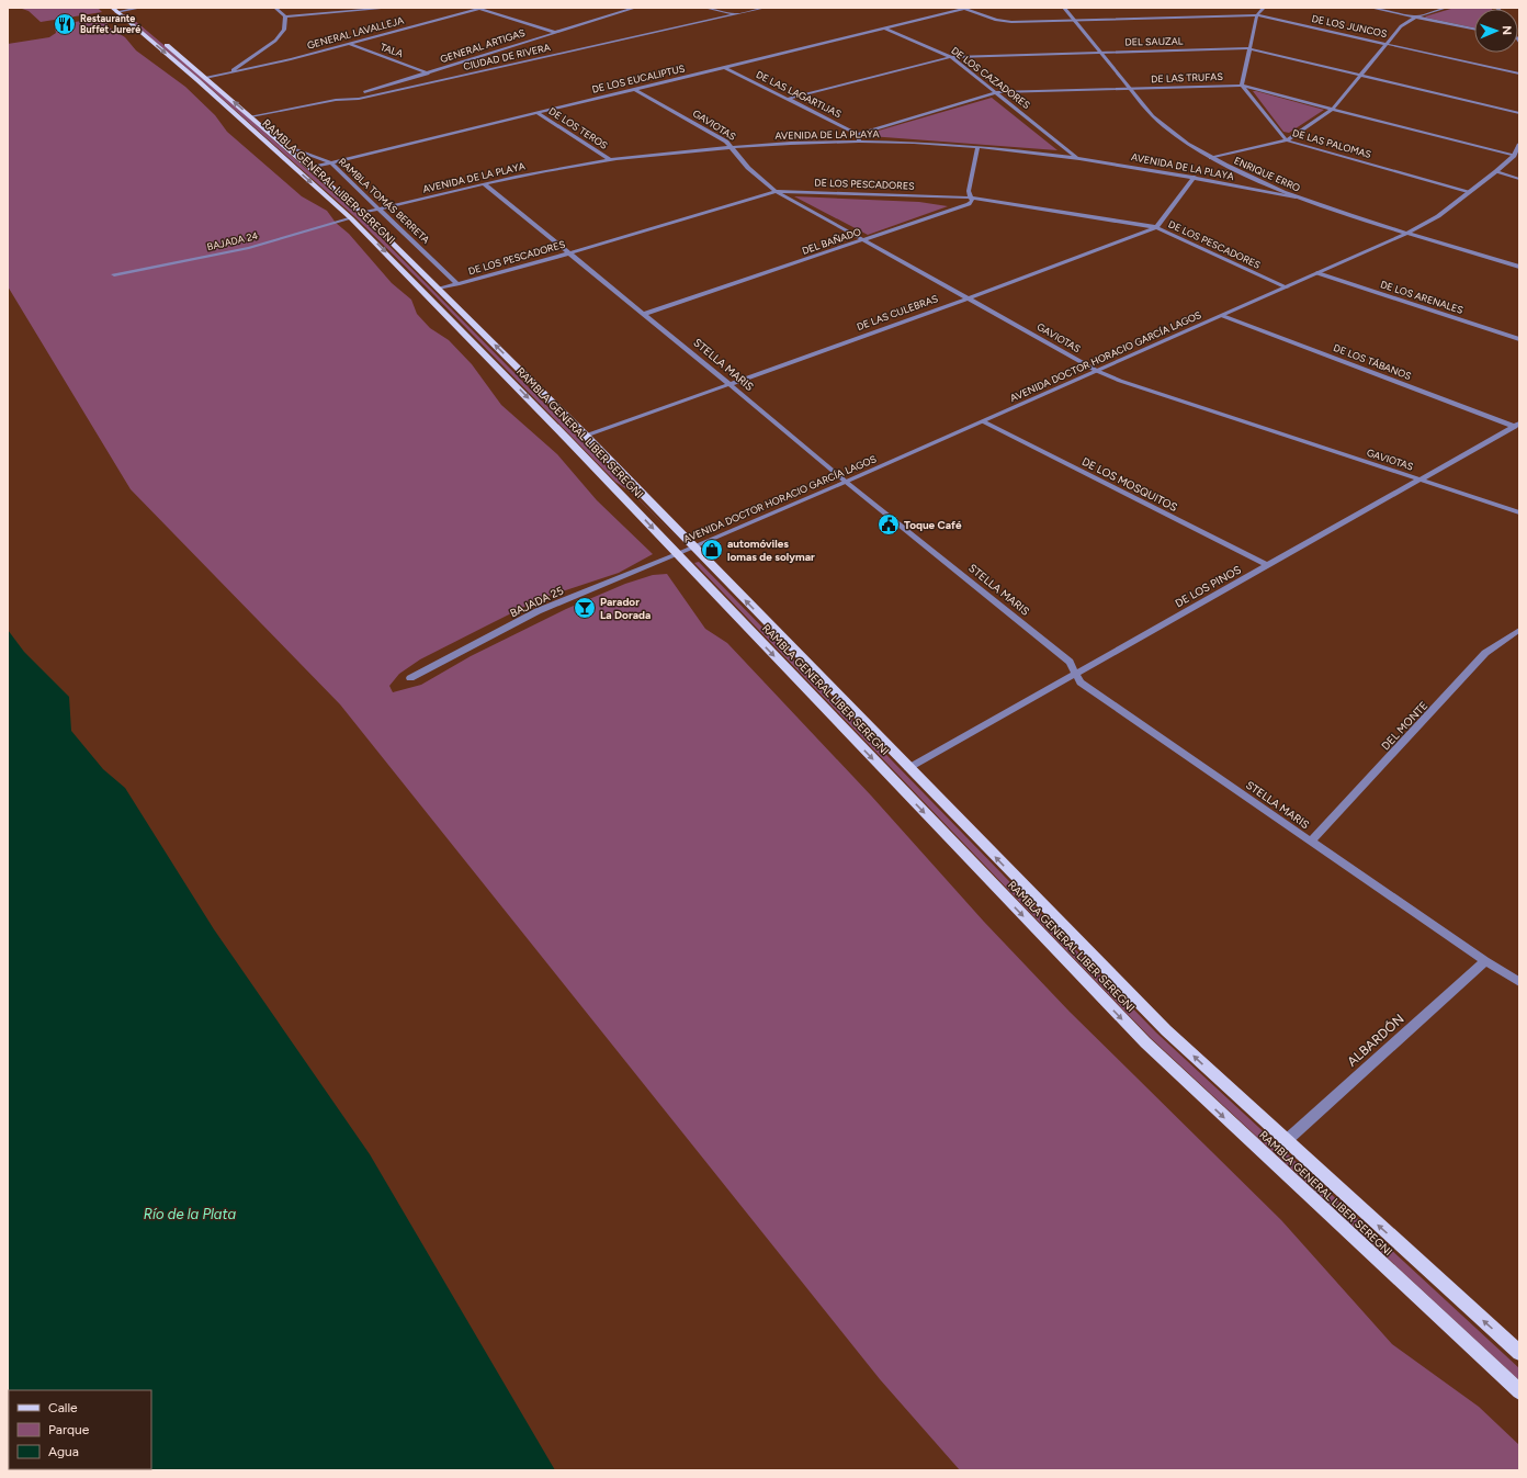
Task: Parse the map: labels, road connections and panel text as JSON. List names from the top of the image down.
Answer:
{
  "streets": {
    "main road": ["RAMBLA GENERAL LIBER SEREGNI"],
    "street": [
      "DE LOS JUNCOS",
      "GENERAL LAVALLEJA",
      "DEL SAUZAL",
      "GENERAL ARTIGAS",
      "TALA",
      "CIUDAD DE RIVERA",
      "DE LOS CAZADORES",
      "DE LAS TRUFAS",
      "DE LOS EUCALIPTUS",
      "DE LAS LAGARTIJAS",
      "GAVIOTAS",
      "DE LOS TEROS",
      "AVENIDA DE LA PLAYA",
      "DE LAS PALOMAS",
      "ENRIQUE ERRO",
      "DE LOS PESCADORES",
      "RAMBLA TOMÁS BERRETA",
      "BAJADA 24",
      "DEL BAÑADO",
      "DE LOS ARENALES",
      "DE LAS CULEBRAS",
      "AVENIDA DOCTOR HORACIO GARCÍA LAGOS",
      "DE LOS TÁBANOS",
      "STELLA MARIS",
      "DE LOS MOSQUITOS",
      "DE LOS PINOS",
      "BAJADA 25",
      "DEL MONTE",
      "ALBARDÓN"
    ]
  },
  "crossings": [
    ["DE LOS JUNCOS", "DE LOS EUCALIPTUS"],
    ["DE LOS JUNCOS", "ENRIQUE ERRO"],
    ["GENERAL LAVALLEJA", "TALA"],
    ["GENERAL LAVALLEJA", "RAMBLA GENERAL LIBER SEREGNI"],
    ["DEL SAUZAL", "DE LOS CAZADORES"],
    ["DEL SAUZAL", "DE LAS LAGARTIJAS"],
    ["DEL SAUZAL", "ENRIQUE ERRO"],
    ["GENERAL ARTIGAS", "TALA"],
    ["GENERAL ARTIGAS", "CIUDAD DE RIVERA"],
    ["CIUDAD DE RIVERA", "RAMBLA GENERAL LIBER SEREGNI"],
    ["DE LOS CAZADORES", "DE LAS TRUFAS"],
    ["DE LOS CAZADORES", "DE LOS EUCALIPTUS"],
    ["DE LOS CAZADORES", "AVENIDA DE LA PLAYA"],
    ["DE LAS TRUFAS", "DE LAS LAGARTIJAS"],
    ["DE LAS TRUFAS", "DE LAS PALOMAS"],
    ["DE LAS TRUFAS", "ENRIQUE ERRO"],
    ["DE LAS TRUFAS", "AVENIDA DOCTOR HORACIO GARCÍA LAGOS"],
    ["DE LOS EUCALIPTUS", "DE LAS LAGARTIJAS"],
    ["DE LOS EUCALIPTUS", "GAVIOTAS"],
    ["DE LOS EUCALIPTUS", "DE LOS TEROS"],
    ["DE LOS EUCALIPTUS", "RAMBLA GENERAL LIBER SEREGNI"],
    ["DE LOS EUCALIPTUS", "RAMBLA TOMÁS BERRETA"],
    ["GAVIOTAS", "AVENIDA DE LA PLAYA"],
    ["GAVIOTAS", "DE LOS PESCADORES"],
    ["GAVIOTAS", "DEL BAÑADO"],
    ["GAVIOTAS", "DE LAS CULEBRAS"],
    ["GAVIOTAS", "AVENIDA DOCTOR HORACIO GARCÍA LAGOS"],
    ["GAVIOTAS", "DE LOS PINOS"],
    ["DE LOS TEROS", "AVENIDA DE LA PLAYA"],
    ["AVENIDA DE LA PLAYA", "ENRIQUE ERRO"],
    ["AVENIDA DE LA PLAYA", "RAMBLA GENERAL LIBER SEREGNI"],
    ["AVENIDA DE LA PLAYA", "RAMBLA TOMÁS BERRETA"],
    ["AVENIDA DE LA PLAYA", "STELLA MARIS"],
    ["DE LAS PALOMAS", "AVENIDA DOCTOR HORACIO GARCÍA LAGOS"],
    ["ENRIQUE ERRO", "AVENIDA DOCTOR HORACIO GARCÍA LAGOS"],
    ["RAMBLA GENERAL LIBER SEREGNI", "DE LOS PESCADORES"],
    ["RAMBLA GENERAL LIBER SEREGNI", "RAMBLA TOMÁS BERRETA"],
    ["RAMBLA GENERAL LIBER SEREGNI", "BAJADA 24"],
    ["RAMBLA GENERAL LIBER SEREGNI", "DE LAS CULEBRAS"],
    ["RAMBLA GENERAL LIBER SEREGNI", "AVENIDA DOCTOR HORACIO GARCÍA LAGOS"],
    ["RAMBLA GENERAL LIBER SEREGNI", "DE LOS PINOS"],
    ["RAMBLA GENERAL LIBER SEREGNI", "BAJADA 25"],
    ["RAMBLA GENERAL LIBER SEREGNI", "ALBARDÓN"],
    ["DE LOS PESCADORES", "RAMBLA TOMÁS BERRETA"],
    ["DE LOS PESCADORES", "DEL BAÑADO"],
    ["DE LOS PESCADORES", "DE LAS CULEBRAS"],
    ["DE LOS PESCADORES", "AVENIDA DOCTOR HORACIO GARCÍA LAGOS"],
    ["DE LOS PESCADORES", "STELLA MARIS"],
    ["DEL BAÑADO", "STELLA MARIS"],
    ["DE LOS ARENALES", "AVENIDA DOCTOR HORACIO GARCÍA LAGOS"],
    ["DE LAS CULEBRAS", "STELLA MARIS"],
    ["AVENIDA DOCTOR HORACIO GARCÍA LAGOS", "DE LOS TÁBANOS"],
    ["AVENIDA DOCTOR HORACIO GARCÍA LAGOS", "STELLA MARIS"],
    ["AVENIDA DOCTOR HORACIO GARCÍA LAGOS", "DE LOS MOSQUITOS"],
    ["AVENIDA DOCTOR HORACIO GARCÍA LAGOS", "BAJADA 25"],
    ["DE LOS TÁBANOS", "DE LOS PINOS"],
    ["STELLA MARIS", "DE LOS PINOS"],
    ["STELLA MARIS", "DEL MONTE"],
    ["STELLA MARIS", "ALBARDÓN"],
    ["DE LOS MOSQUITOS", "DE LOS PINOS"]
  ],
  "water": ["Río de la Plata"],
  "places": {
    "restaurant": ["Restaurante Buffet Jureré"],
    "public building": ["Toque Café"],
    "shop": ["automóviles lomas de solymar"],
    "bar": ["Parador La Dorada"]
  },
  "legend": ["Calle", "Parque", "Agua"],
  "north": "right"
}
